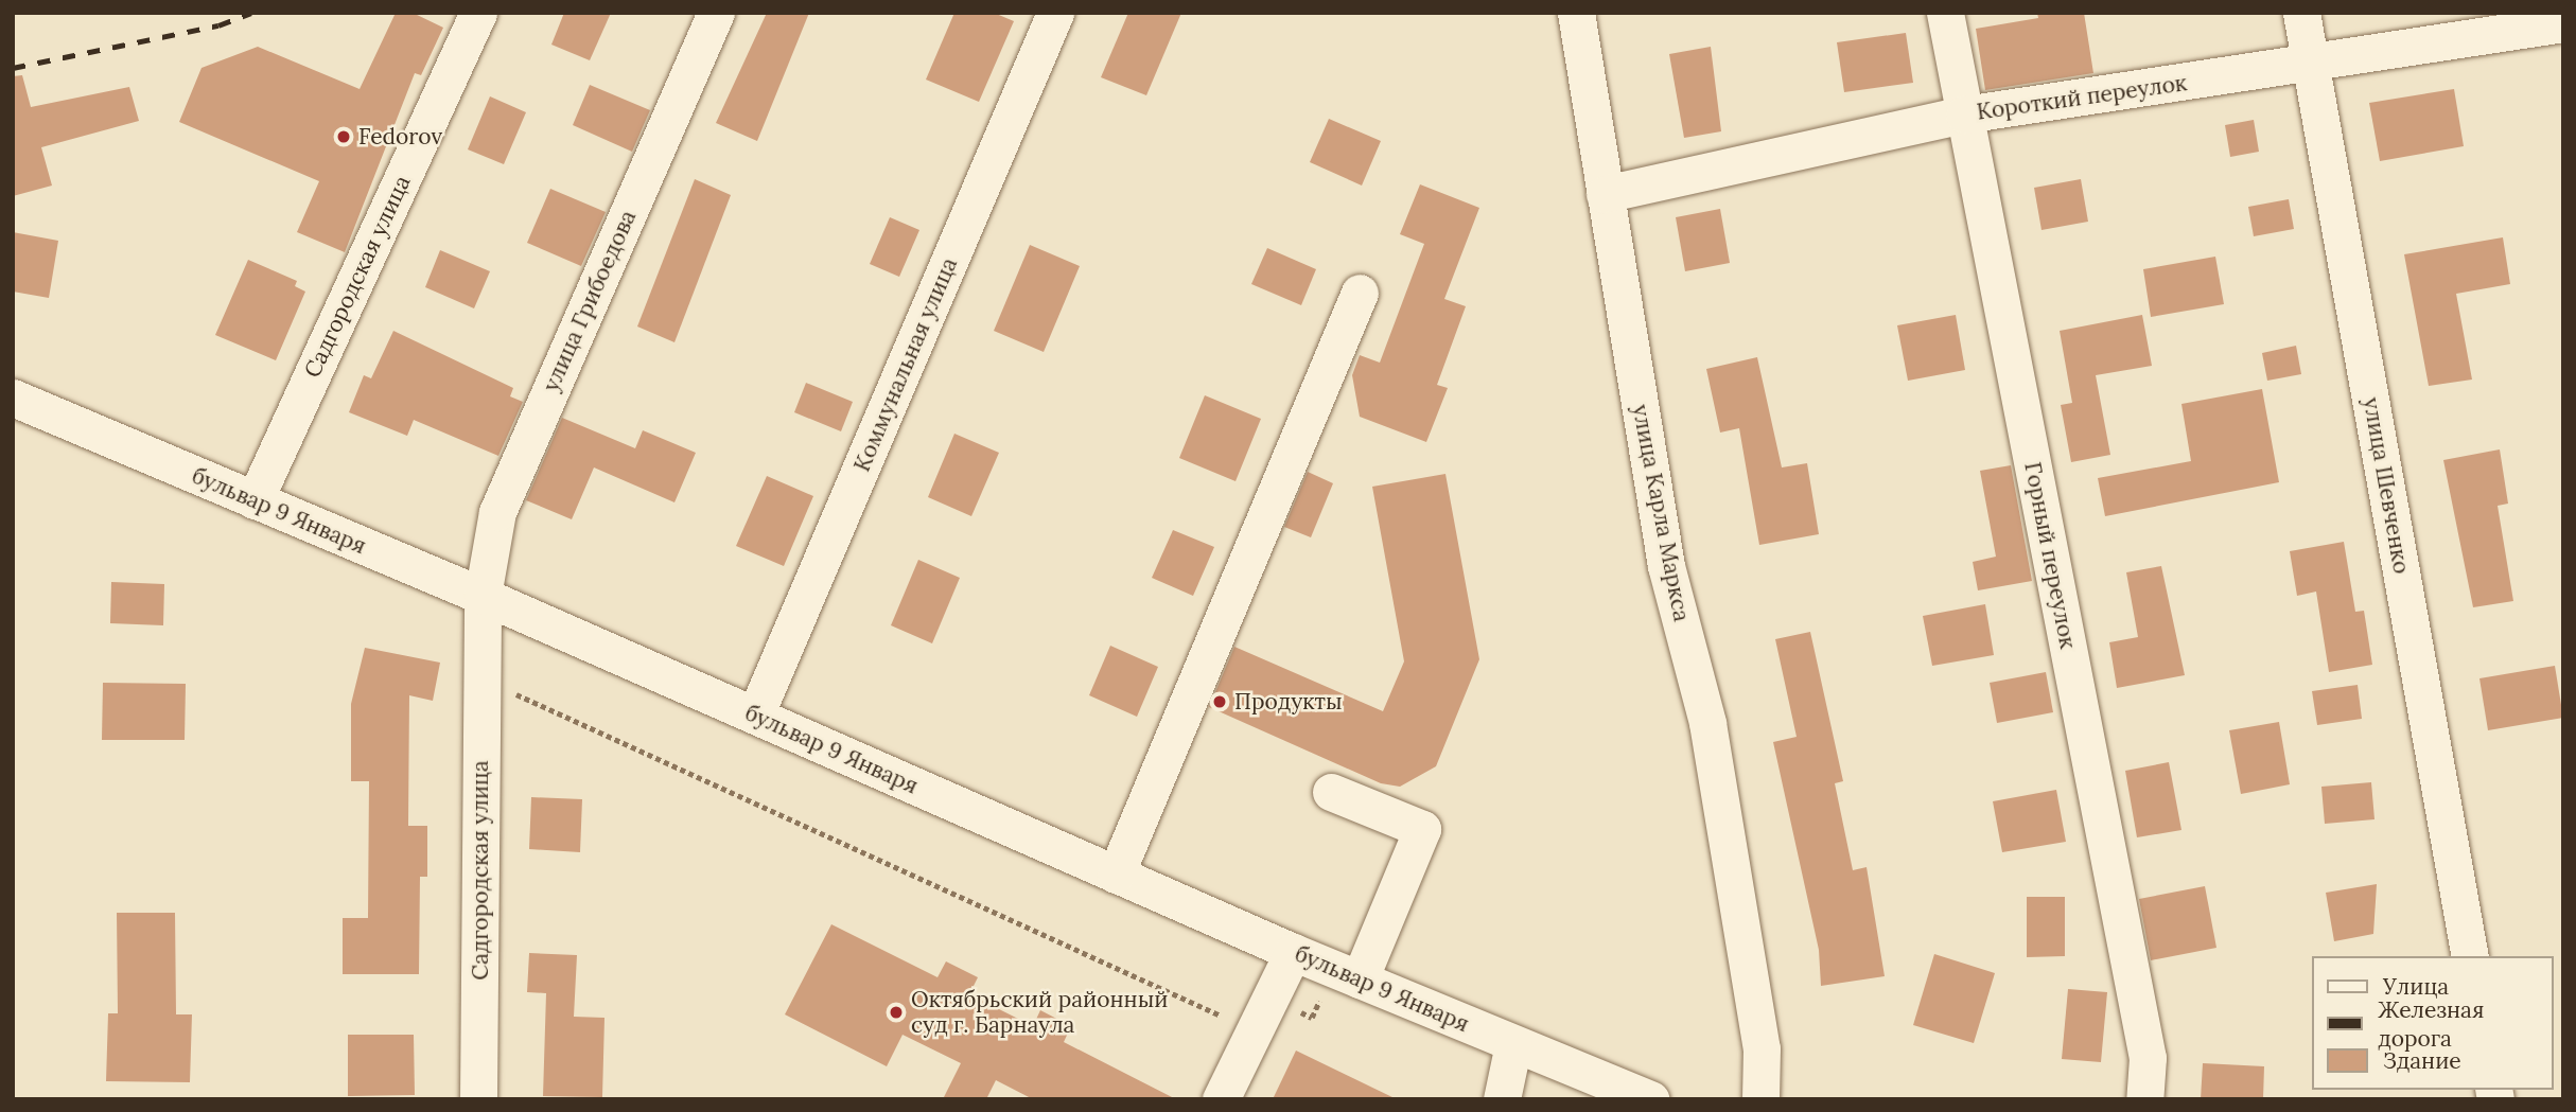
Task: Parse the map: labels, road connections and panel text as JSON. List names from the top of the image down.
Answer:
{
  "streets": {
    "street": [
      "Короткий переулок",
      "Садгородская улица",
      "улица Грибоедова",
      "Коммунальная улица",
      "улица Шевченко",
      "бульвар 9 Января",
      "улица Карла Маркса",
      "Горный переулок"
    ]
  },
  "crossings": [
    ["Короткий переулок", "улица Шевченко"],
    ["Короткий переулок", "улица Карла Маркса"],
    ["Короткий переулок", "Горный переулок"],
    ["Садгородская улица", "улица Грибоедова"],
    ["Садгородская улица", "бульвар 9 Января"],
    ["улица Грибоедова", "бульвар 9 Января"],
    ["Коммунальная улица", "бульвар 9 Января"]
  ],
  "places": ["Fedorov", "Продукты", "Октябрьский районный суд г. Барнаула"],
  "legend": ["Улица", "Железная дорога", "Здание"]
}
